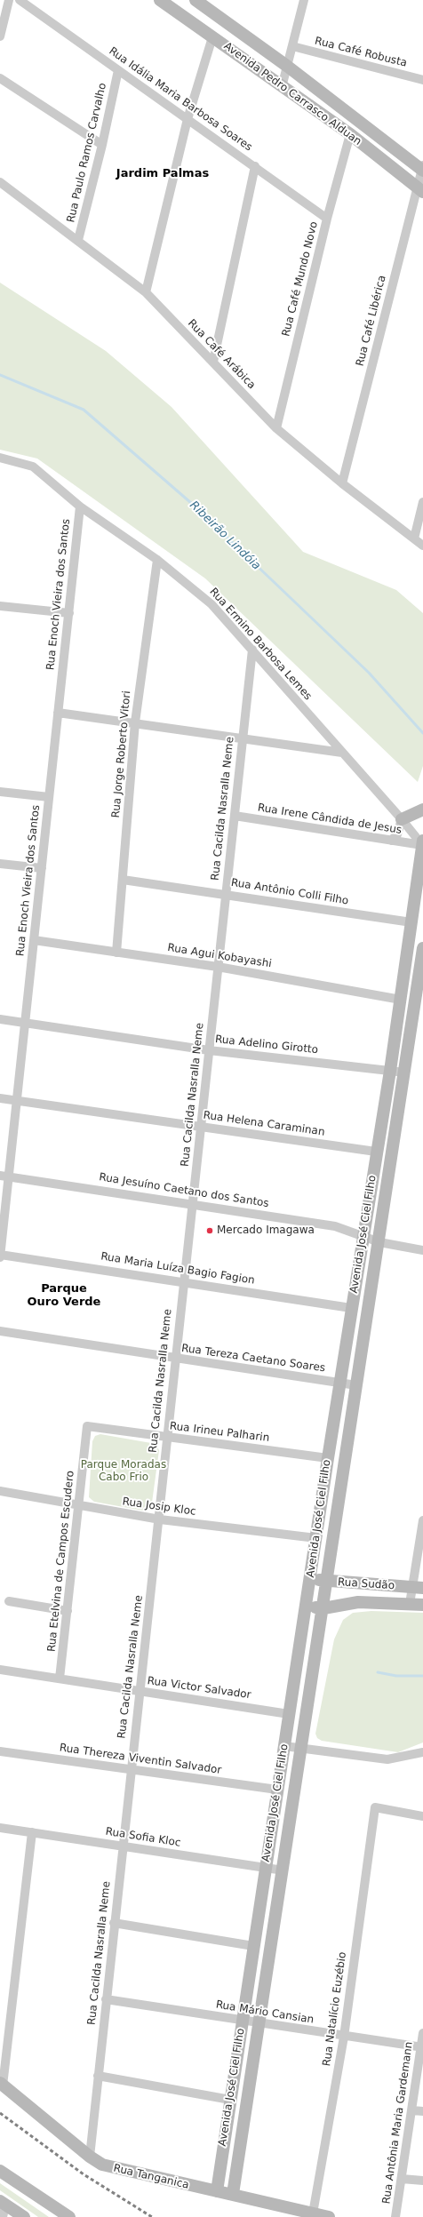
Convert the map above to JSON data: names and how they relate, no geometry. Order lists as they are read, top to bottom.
{
  "streets": {
    "street": [
      "Rua Café Robusta",
      "Avenida Pedro Carrasco Alduan",
      "Rua Idália Maria Barbosa Soares",
      "Rua Paulo Ramos Carvalho",
      "Rua Café Mundo Novo",
      "Rua Café Libérica",
      "Rua Café Arábica",
      "Rua Enoch Vieira dos Santos",
      "Rua Ermino Barbosa Lemes",
      "Rua Jorge Roberto Vitori",
      "Rua Cacilda Nasralla Neme",
      "Rua Irene Cândida de Jesus",
      "Rua Antônio Colli Filho",
      "Rua Agui Kobayashi",
      "Rua Adelino Girotto",
      "Rua Helena Caraminan",
      "Rua Jesuíno Caetano dos Santos",
      "Avenida José Ciel Filho",
      "Rua Maria Luíza Bagio Fagion",
      "Rua Tereza Caetano Soares",
      "Rua Irineu Palharin",
      "Rua Josip Kloc",
      "Rua Etelvina de Campos Escudero",
      "Rua Sudão",
      "Rua Victor Salvador",
      "Rua Thereza Viventin Salvador",
      "Rua Sofia Kloc",
      "Rua Natalício Euzébio",
      "Rua Mário Cansian",
      "Rua Antônia Maria Gardemann",
      "Rua Tanganica"
    ]
  },
  "crossings": [
    ["Avenida Pedro Carrasco Alduan", "Rua Café Mundo Novo"],
    ["Avenida Pedro Carrasco Alduan", "Rua Café Libérica"],
    ["Rua Idália Maria Barbosa Soares", "Rua Paulo Ramos Carvalho"],
    ["Rua Idália Maria Barbosa Soares", "Rua Café Mundo Novo"],
    ["Rua Paulo Ramos Carvalho", "Rua Café Arábica"],
    ["Rua Café Mundo Novo", "Rua Café Arábica"],
    ["Rua Café Libérica", "Rua Café Arábica"],
    ["Rua Enoch Vieira dos Santos", "Rua Ermino Barbosa Lemes"],
    ["Rua Enoch Vieira dos Santos", "Rua Agui Kobayashi"],
    ["Rua Enoch Vieira dos Santos", "Rua Adelino Girotto"],
    ["Rua Enoch Vieira dos Santos", "Rua Helena Caraminan"],
    ["Rua Enoch Vieira dos Santos", "Rua Jesuíno Caetano dos Santos"],
    ["Rua Enoch Vieira dos Santos", "Rua Maria Luíza Bagio Fagion"],
    ["Rua Ermino Barbosa Lemes", "Rua Jorge Roberto Vitori"],
    ["Rua Ermino Barbosa Lemes", "Rua Cacilda Nasralla Neme"],
    ["Rua Ermino Barbosa Lemes", "Rua Irene Cândida de Jesus"],
    ["Rua Ermino Barbosa Lemes", "Avenida José Ciel Filho"],
    ["Rua Jorge Roberto Vitori", "Rua Antônio Colli Filho"],
    ["Rua Jorge Roberto Vitori", "Rua Agui Kobayashi"],
    ["Rua Cacilda Nasralla Neme", "Rua Irene Cândida de Jesus"],
    ["Rua Cacilda Nasralla Neme", "Rua Antônio Colli Filho"],
    ["Rua Cacilda Nasralla Neme", "Rua Agui Kobayashi"],
    ["Rua Cacilda Nasralla Neme", "Rua Adelino Girotto"],
    ["Rua Cacilda Nasralla Neme", "Rua Helena Caraminan"],
    ["Rua Cacilda Nasralla Neme", "Rua Jesuíno Caetano dos Santos"],
    ["Rua Cacilda Nasralla Neme", "Rua Maria Luíza Bagio Fagion"],
    ["Rua Cacilda Nasralla Neme", "Rua Tereza Caetano Soares"],
    ["Rua Cacilda Nasralla Neme", "Rua Irineu Palharin"],
    ["Rua Cacilda Nasralla Neme", "Rua Josip Kloc"],
    ["Rua Cacilda Nasralla Neme", "Rua Victor Salvador"],
    ["Rua Cacilda Nasralla Neme", "Rua Thereza Viventin Salvador"],
    ["Rua Cacilda Nasralla Neme", "Rua Sofia Kloc"],
    ["Rua Cacilda Nasralla Neme", "Rua Mário Cansian"],
    ["Rua Cacilda Nasralla Neme", "Rua Tanganica"],
    ["Rua Irene Cândida de Jesus", "Avenida José Ciel Filho"],
    ["Rua Antônio Colli Filho", "Avenida José Ciel Filho"],
    ["Rua Agui Kobayashi", "Avenida José Ciel Filho"],
    ["Rua Adelino Girotto", "Avenida José Ciel Filho"],
    ["Rua Helena Caraminan", "Avenida José Ciel Filho"],
    ["Rua Jesuíno Caetano dos Santos", "Avenida José Ciel Filho"],
    ["Avenida José Ciel Filho", "Rua Maria Luíza Bagio Fagion"],
    ["Avenida José Ciel Filho", "Rua Tereza Caetano Soares"],
    ["Avenida José Ciel Filho", "Rua Irineu Palharin"],
    ["Avenida José Ciel Filho", "Rua Josip Kloc"],
    ["Avenida José Ciel Filho", "Rua Sudão"],
    ["Avenida José Ciel Filho", "Rua Victor Salvador"],
    ["Avenida José Ciel Filho", "Rua Thereza Viventin Salvador"],
    ["Avenida José Ciel Filho", "Rua Sofia Kloc"],
    ["Avenida José Ciel Filho", "Rua Mário Cansian"],
    ["Avenida José Ciel Filho", "Rua Tanganica"],
    ["Rua Irineu Palharin", "Rua Etelvina de Campos Escudero"],
    ["Rua Josip Kloc", "Rua Etelvina de Campos Escudero"],
    ["Rua Etelvina de Campos Escudero", "Rua Victor Salvador"],
    ["Rua Natalício Euzébio", "Rua Mário Cansian"],
    ["Rua Natalício Euzébio", "Rua Tanganica"],
    ["Rua Mário Cansian", "Rua Antônia Maria Gardemann"]
  ],
  "districts": ["Jardim Palmas", "Parque Ouro Verde"],
  "water": ["Ribeirão Lindóia"],
  "parks": ["Parque Moradas Cabo Frio"],
  "places": ["Mercado Imagawa"]
}
